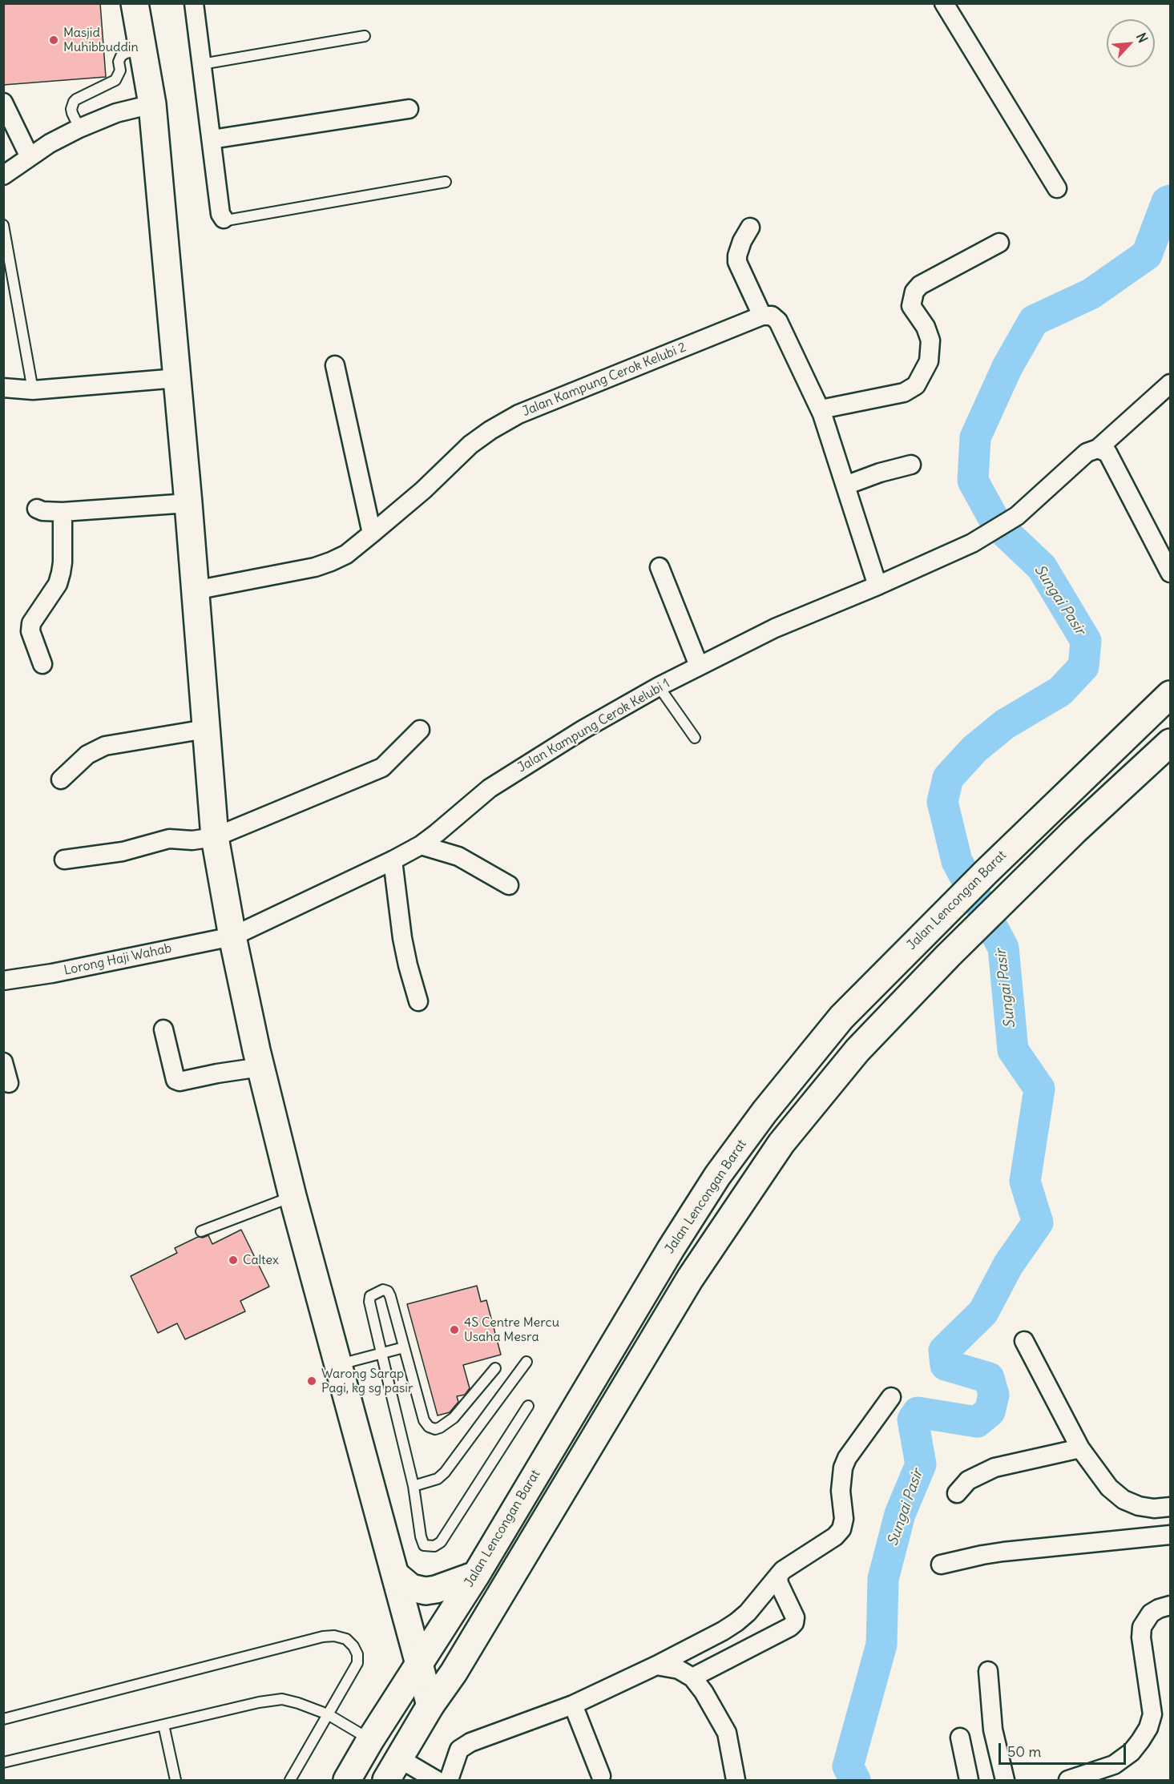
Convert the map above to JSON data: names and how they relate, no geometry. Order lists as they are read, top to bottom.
{
  "streets": {
    "main road": ["Jalan Lencongan Barat"],
    "street": ["Jalan Kampung Cerok Kelubi 2", "Jalan Kampung Cerok Kelubi 1", "Lorong Haji Wahab"]
  },
  "crossings": [
    ["Jalan Kampung Cerok Kelubi 1", "Lorong Haji Wahab"]
  ],
  "water": ["Sungai Pasir"],
  "places": [
    "Masjid Muhibbuddin",
    "Caltex",
    "4S Centre Mercu Usaha Mesra",
    "Warong Sarap Pagi, kg sg pasir"
  ],
  "scale_bar": "50 m",
  "north": "top right"
}
